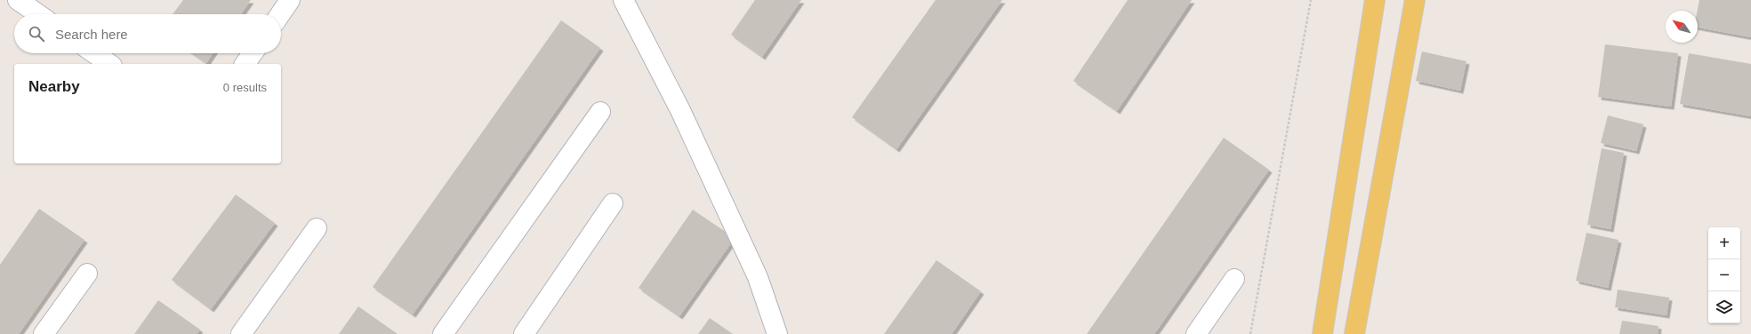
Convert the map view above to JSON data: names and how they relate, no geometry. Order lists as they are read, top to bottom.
{
  "north": "top left",
  "page": {
    "search": "Search here",
    "heading": ["Nearby", "0 results"],
    "map_buttons": ["+", "−"]
  }
}
